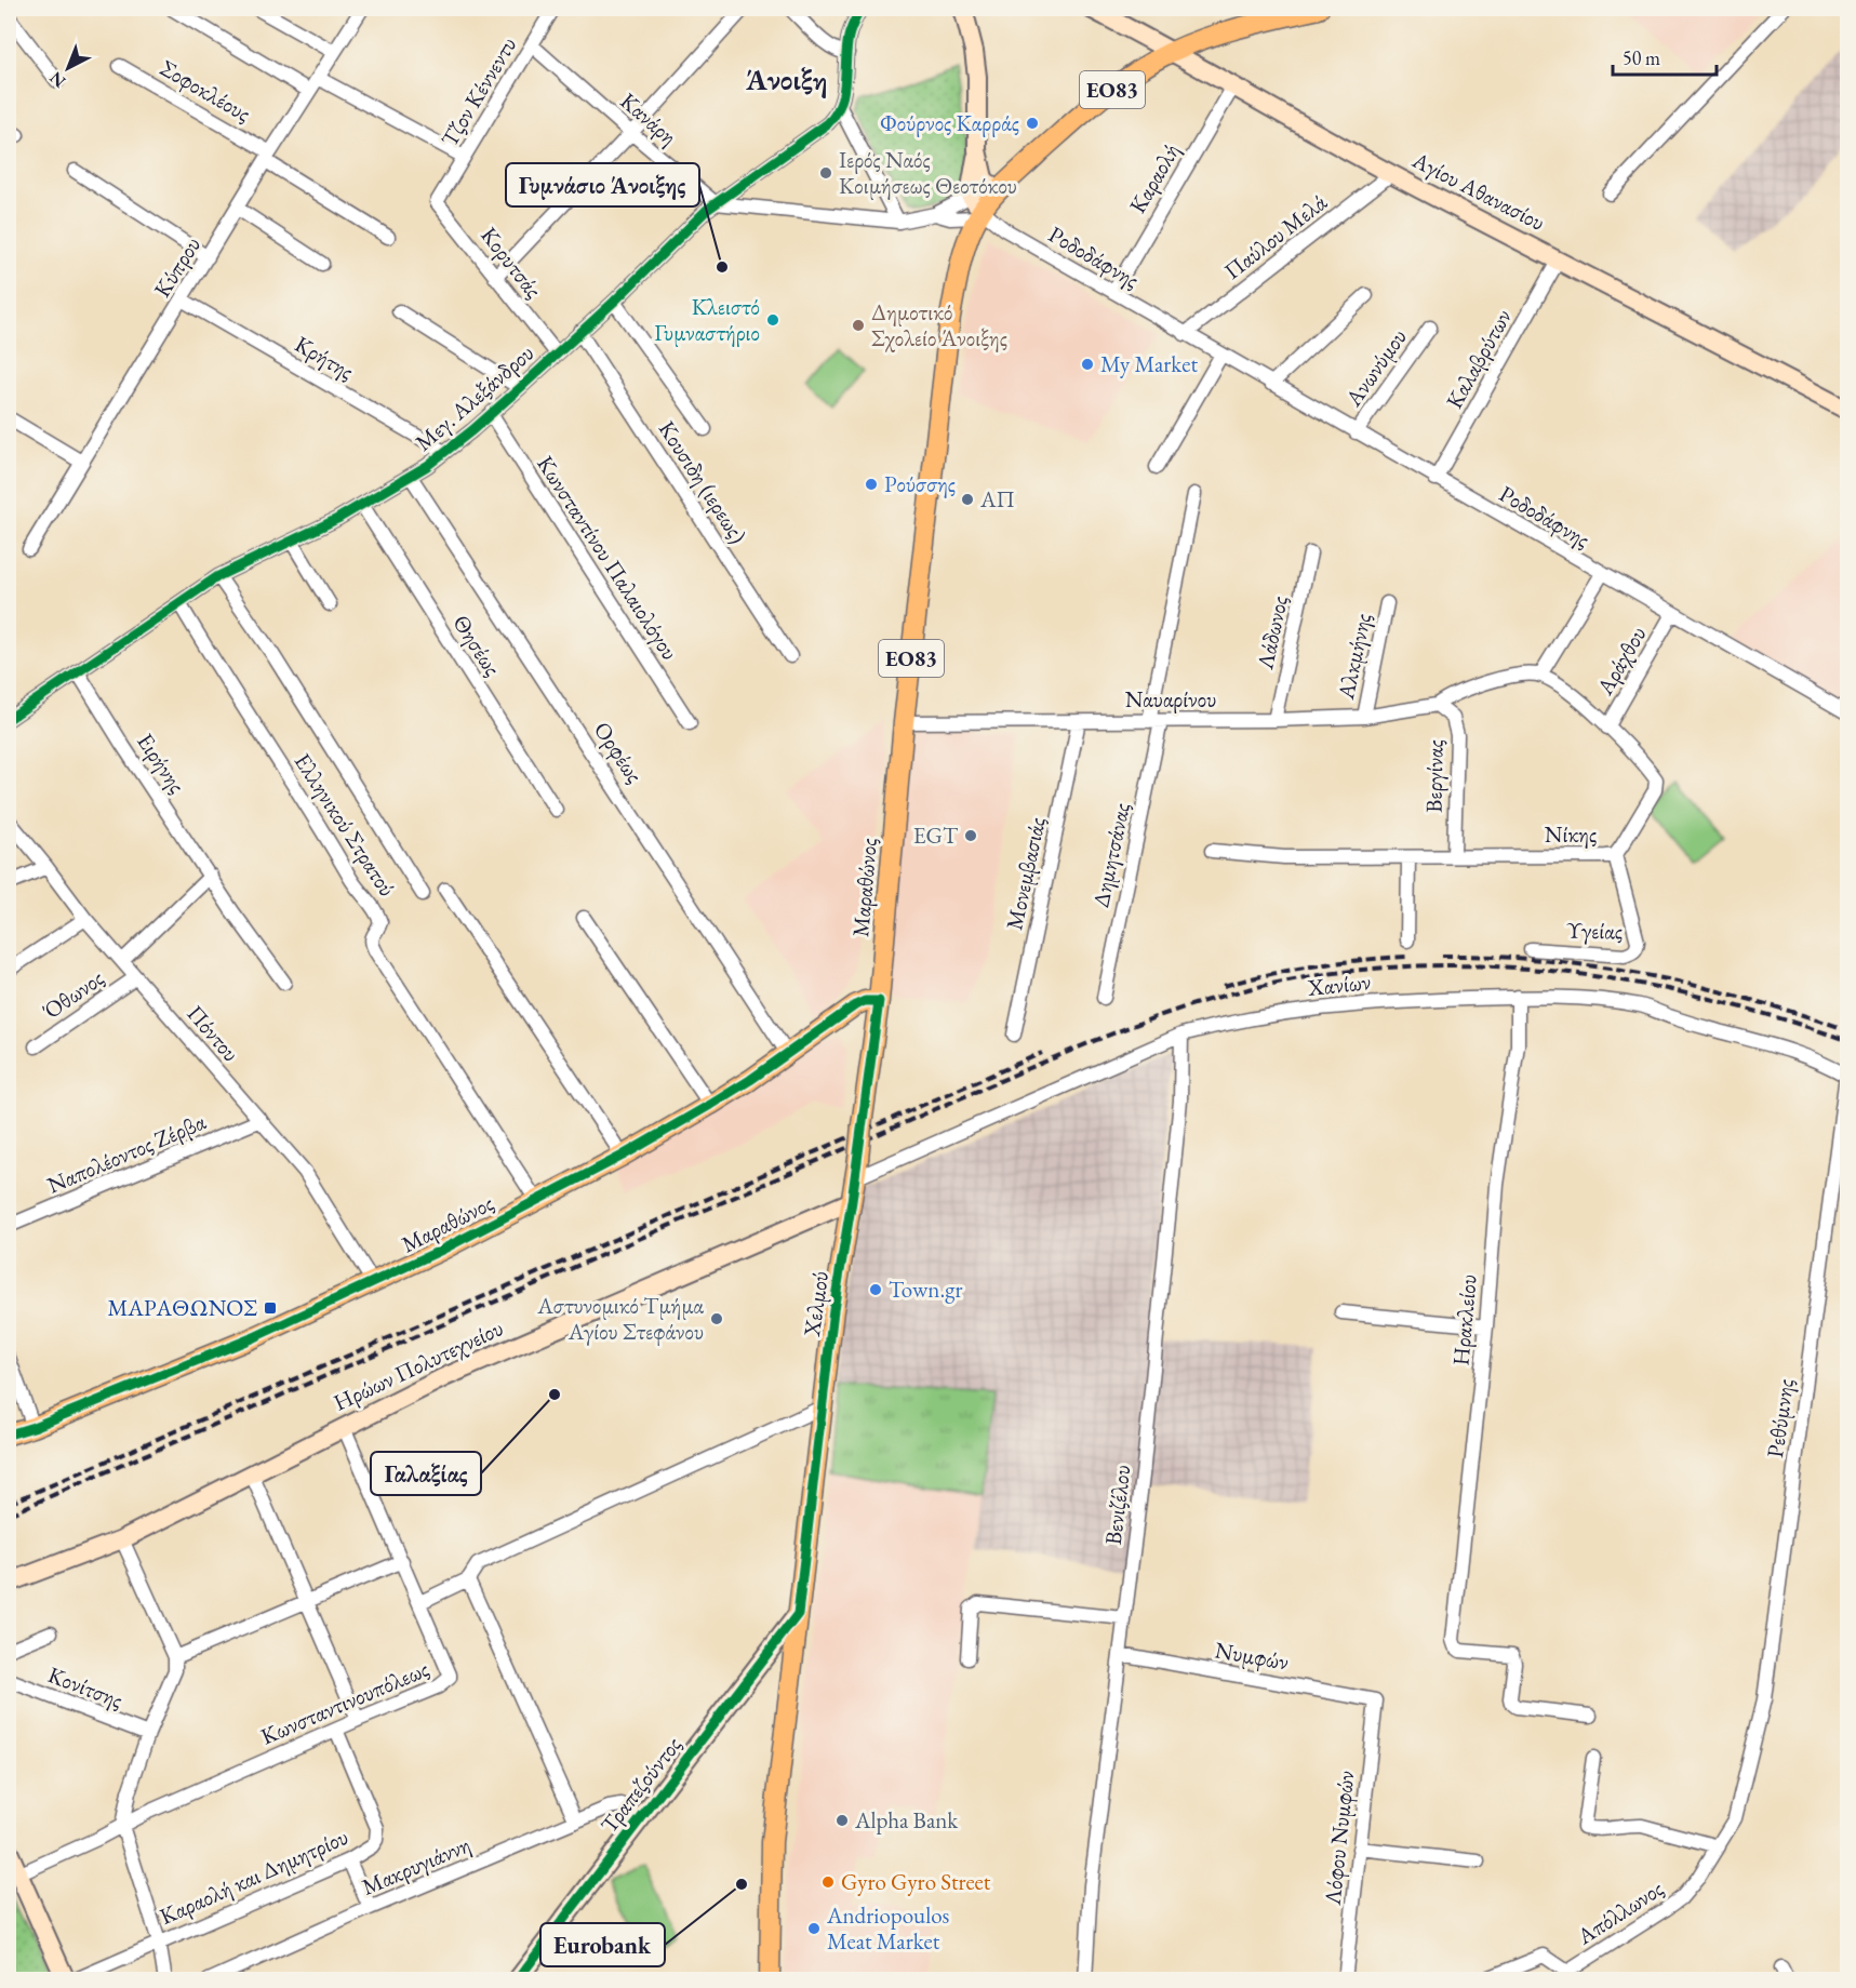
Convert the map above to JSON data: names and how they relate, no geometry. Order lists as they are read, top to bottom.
{
  "streets": {
    "main road": ["ΕΟ83", "Μαραθώνος", "Χελμού"],
    "street": [
      "Σοφοκλέους",
      "Τζον Κέννεντυ",
      "Κανάρη",
      "Καραολή",
      "Αγίου Αθανασίου",
      "Παύλου Μελά",
      "Ροδοδάφνης",
      "Κορυτσάς",
      "Κύπρου",
      "Κρήτης",
      "Καλαβρύτων",
      "Ανωνύμου",
      "Μεγ. Αλεξάνδρου",
      "Κουσιδη (ιερεως)",
      "Κωνσταντίνου Παλαιολόγου",
      "Λάδωνος",
      "Θησέως",
      "Αλκμήνης",
      "Αράχθου",
      "Ναυαρίνου",
      "Ορφέως",
      "Ειρήνης",
      "Βεργίνας",
      "Ελληνικού Στρατού",
      "Νίκης",
      "Δημητσάνας",
      "Μονεμβασιάς",
      "Υγείας",
      "Χανίων",
      "Όθωνος",
      "Πόντου",
      "Ναπολέοντος Ζέρβα",
      "Ηρακλείου",
      "Ηρώων Πολυτεχνείου",
      "Ρεθύμνης",
      "Βενιζέλου",
      "Νυμφών",
      "Κονίτσης",
      "Κωνσταντινουπόλεως",
      "Τραπεζούντος",
      "Λόφου Νυμφών",
      "Μακρυγιάννη",
      "Καραολή και Δημητρίου",
      "Απόλλωνος"
    ]
  },
  "crossings": [
    ["Σοφοκλέους", "Κύπρου"],
    ["Τζον Κέννεντυ", "Κανάρη"],
    ["Τζον Κέννεντυ", "Κορυτσάς"],
    ["Κανάρη", "Μεγ. Αλεξάνδρου"],
    ["Καραολή", "Αγίου Αθανασίου"],
    ["Καραολή", "Ροδοδάφνης"],
    ["Αγίου Αθανασίου", "Παύλου Μελά"],
    ["Αγίου Αθανασίου", "Καλαβρύτων"],
    ["Αγίου Αθανασίου", "Μαραθώνος"],
    ["Παύλου Μελά", "Ροδοδάφνης"],
    ["Ροδοδάφνης", "Καλαβρύτων"],
    ["Ροδοδάφνης", "Ανωνύμου"],
    ["Ροδοδάφνης", "Αράχθου"],
    ["Ροδοδάφνης", "Μαραθώνος"],
    ["Κορυτσάς", "Μεγ. Αλεξάνδρου"],
    ["Κύπρου", "Κρήτης"],
    ["Κρήτης", "Μεγ. Αλεξάνδρου"],
    ["Μεγ. Αλεξάνδρου", "Κουσιδη (ιερεως)"],
    ["Μεγ. Αλεξάνδρου", "Κωνσταντίνου Παλαιολόγου"],
    ["Μεγ. Αλεξάνδρου", "Θησέως"],
    ["Μεγ. Αλεξάνδρου", "Ορφέως"],
    ["Μεγ. Αλεξάνδρου", "Ειρήνης"],
    ["Μεγ. Αλεξάνδρου", "Ελληνικού Στρατού"],
    ["Λάδωνος", "Ναυαρίνου"],
    ["Αλκμήνης", "Ναυαρίνου"],
    ["Αράχθου", "Νίκης"],
    ["Ναυαρίνου", "Βεργίνας"],
    ["Ναυαρίνου", "Δημητσάνας"],
    ["Ναυαρίνου", "Μονεμβασιάς"],
    ["Ναυαρίνου", "Μαραθώνος"],
    ["Ορφέως", "Μαραθώνος"],
    ["Βεργίνας", "Νίκης"],
    ["Ελληνικού Στρατού", "Μαραθώνος"],
    ["Νίκης", "Υγείας"],
    ["Μαραθώνος", "Πόντου"],
    ["Μαραθώνος", "Χελμού"],
    ["Χανίων", "Χελμού"],
    ["Χανίων", "Ηρακλείου"],
    ["Χανίων", "Ρεθύμνης"],
    ["Χανίων", "Βενιζέλου"],
    ["Όθωνος", "Πόντου"],
    ["Πόντου", "Ναπολέοντος Ζέρβα"],
    ["Χελμού", "Ηρώων Πολυτεχνείου"],
    ["Χελμού", "Τραπεζούντος"],
    ["Ηρώων Πολυτεχνείου", "Κωνσταντινουπόλεως"],
    ["Ρεθύμνης", "Απόλλωνος"],
    ["Βενιζέλου", "Νυμφών"],
    ["Νυμφών", "Λόφου Νυμφών"],
    ["Κωνσταντινουπόλεως", "Καραολή και Δημητρίου"],
    ["Τραπεζούντος", "Μακρυγιάννη"]
  ],
  "districts": ["Άνοιξη"],
  "places": {
    "other": [
      "Φούρνος Καρράς",
      "Ιερός Ναός Κοιμήσεως Θεοτόκου",
      "Γυμνάσιο Άνοιξης",
      "Κλειστό Γυμναστήριο",
      "Δημοτικό Σχολείο Άνοιξης",
      "My Market",
      "Ρούσσης",
      "ΑΠ",
      "EGT",
      "Town.gr",
      "Αστυνομικό Τμήμα Αγίου Στεφάνου",
      "Γαλαξίας",
      "Alpha Bank",
      "Gyro Gyro Street",
      "Eurobank",
      "Andriopoulos Meat Market"
    ],
    "transit": ["ΜΑΡΑΘΩΝΟΣ"]
  },
  "scale_bar": "50 m",
  "north": "bottom left"
}
